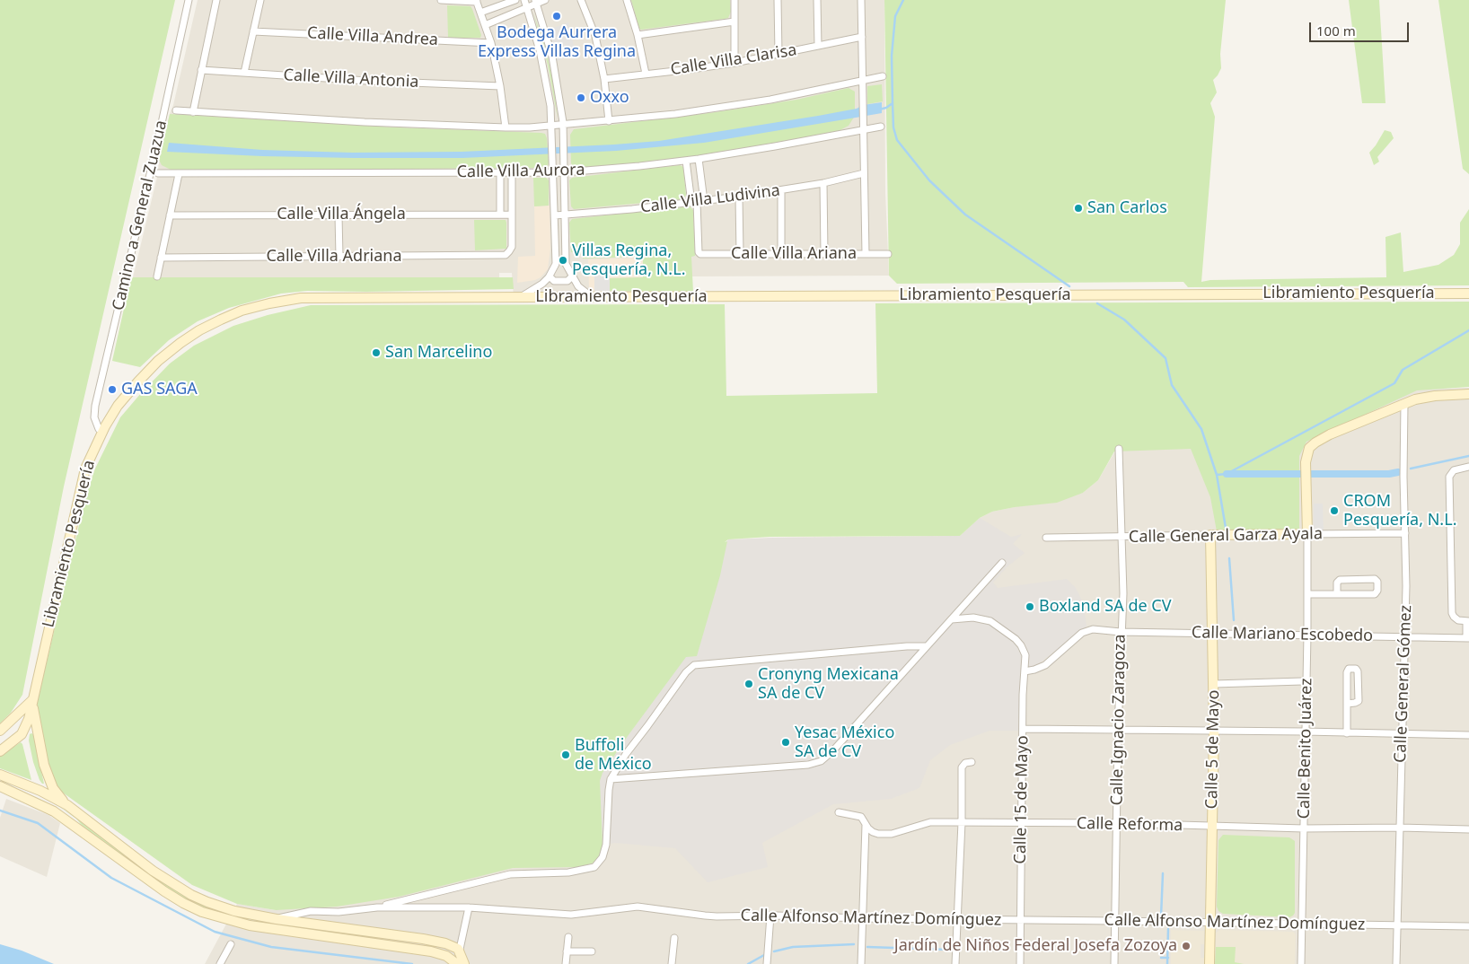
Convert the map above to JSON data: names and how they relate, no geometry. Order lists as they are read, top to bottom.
{
  "streets": {
    "main road": ["Libramiento Pesquería", "Calle General Garza Ayala", "Calle 5 de Mayo"],
    "street": [
      "Calle Villa Andrea",
      "Calle Villa Clarisa",
      "Calle Villa Antonia",
      "Calle Villa Aurora",
      "Calle Villa Ludivina",
      "Calle Villa Ángela",
      "Camino a General Zuazua",
      "Calle Villa Ariana",
      "Calle Villa Adriana",
      "Calle Mariano Escobedo",
      "Calle General Gómez",
      "Calle Ignacio Zaragoza",
      "Calle Benito Juárez",
      "Calle 15 de Mayo",
      "Calle Reforma",
      "Calle Alfonso Martínez Domínguez"
    ]
  },
  "crossings": [
    ["Calle Villa Ludivina", "Calle Villa Ariana"],
    ["Calle Villa Ángela", "Calle Villa Adriana"],
    ["Calle General Garza Ayala", "Calle General Gómez"],
    ["Calle General Garza Ayala", "Calle Ignacio Zaragoza"],
    ["Calle General Garza Ayala", "Calle Benito Juárez"],
    ["Calle General Garza Ayala", "Calle 5 de Mayo"],
    ["Calle Mariano Escobedo", "Calle General Gómez"],
    ["Calle Mariano Escobedo", "Calle Ignacio Zaragoza"],
    ["Calle Mariano Escobedo", "Calle Benito Juárez"],
    ["Calle Mariano Escobedo", "Calle 5 de Mayo"],
    ["Calle Mariano Escobedo", "Calle 15 de Mayo"],
    ["Calle General Gómez", "Calle Reforma"],
    ["Calle General Gómez", "Calle Alfonso Martínez Domínguez"],
    ["Calle Ignacio Zaragoza", "Calle Reforma"],
    ["Calle Ignacio Zaragoza", "Calle Alfonso Martínez Domínguez"],
    ["Calle Benito Juárez", "Calle Reforma"],
    ["Calle Benito Juárez", "Calle Alfonso Martínez Domínguez"],
    ["Calle 5 de Mayo", "Calle Reforma"],
    ["Calle 5 de Mayo", "Calle Alfonso Martínez Domínguez"],
    ["Calle 15 de Mayo", "Calle Reforma"],
    ["Calle 15 de Mayo", "Calle Alfonso Martínez Domínguez"]
  ],
  "places": [
    "Bodega Aurrera Express Villas Regina",
    "Oxxo",
    "San Carlos",
    "Villas Regina, Pesquería, N.L.",
    "San Marcelino",
    "GAS SAGA",
    "CROM Pesquería, N.L.",
    "Boxland SA de CV",
    "Cronyng Mexicana SA de CV",
    "Yesac México SA de CV",
    "Buffoli de México",
    "Jardín de Niños Federal Josefa Zozoya"
  ],
  "scale_bar": "100 m"
}
